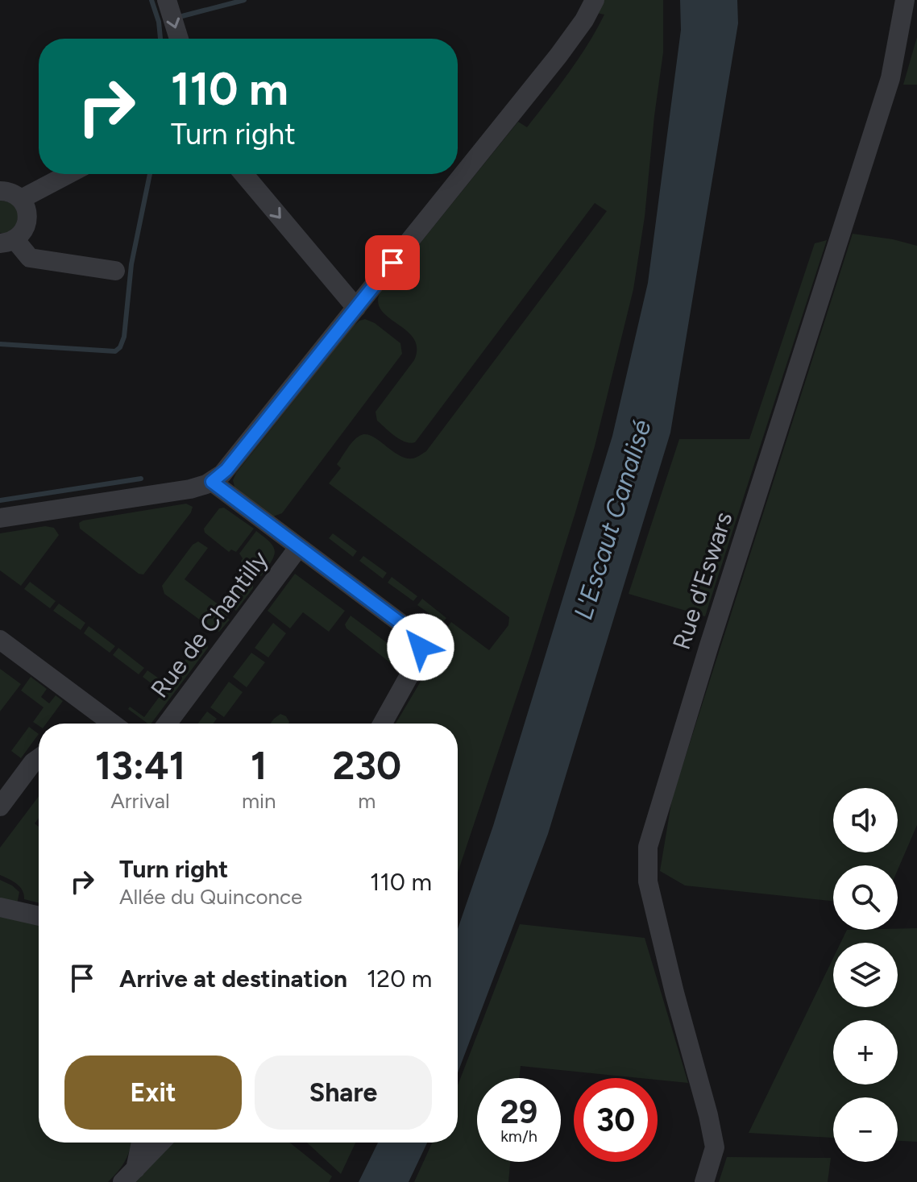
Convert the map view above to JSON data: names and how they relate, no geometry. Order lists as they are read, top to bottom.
{
  "streets": {
    "street": ["Rue d'Eswars", "Rue de Chantilly"]
  },
  "water": ["L'Escaut Canalisé"],
  "page": {
    "turn": ["110 m", "Turn right"],
    "eta": [
      "13:41",
      "Arrival",
      "1",
      "min",
      "230",
      "m"
    ],
    "map_buttons": ["+", "−"],
    "list": [
      {
        "name": "Turn right",
        "note": "Allée du Quinconce",
        "value": "110 m"
      },
      {
        "name": "Arrive at destination",
        "value": "120 m"
      }
    ],
    "buttons": ["Exit", "Share"],
    "speed": "29 km/h",
    "limit": "30"
  }
}
